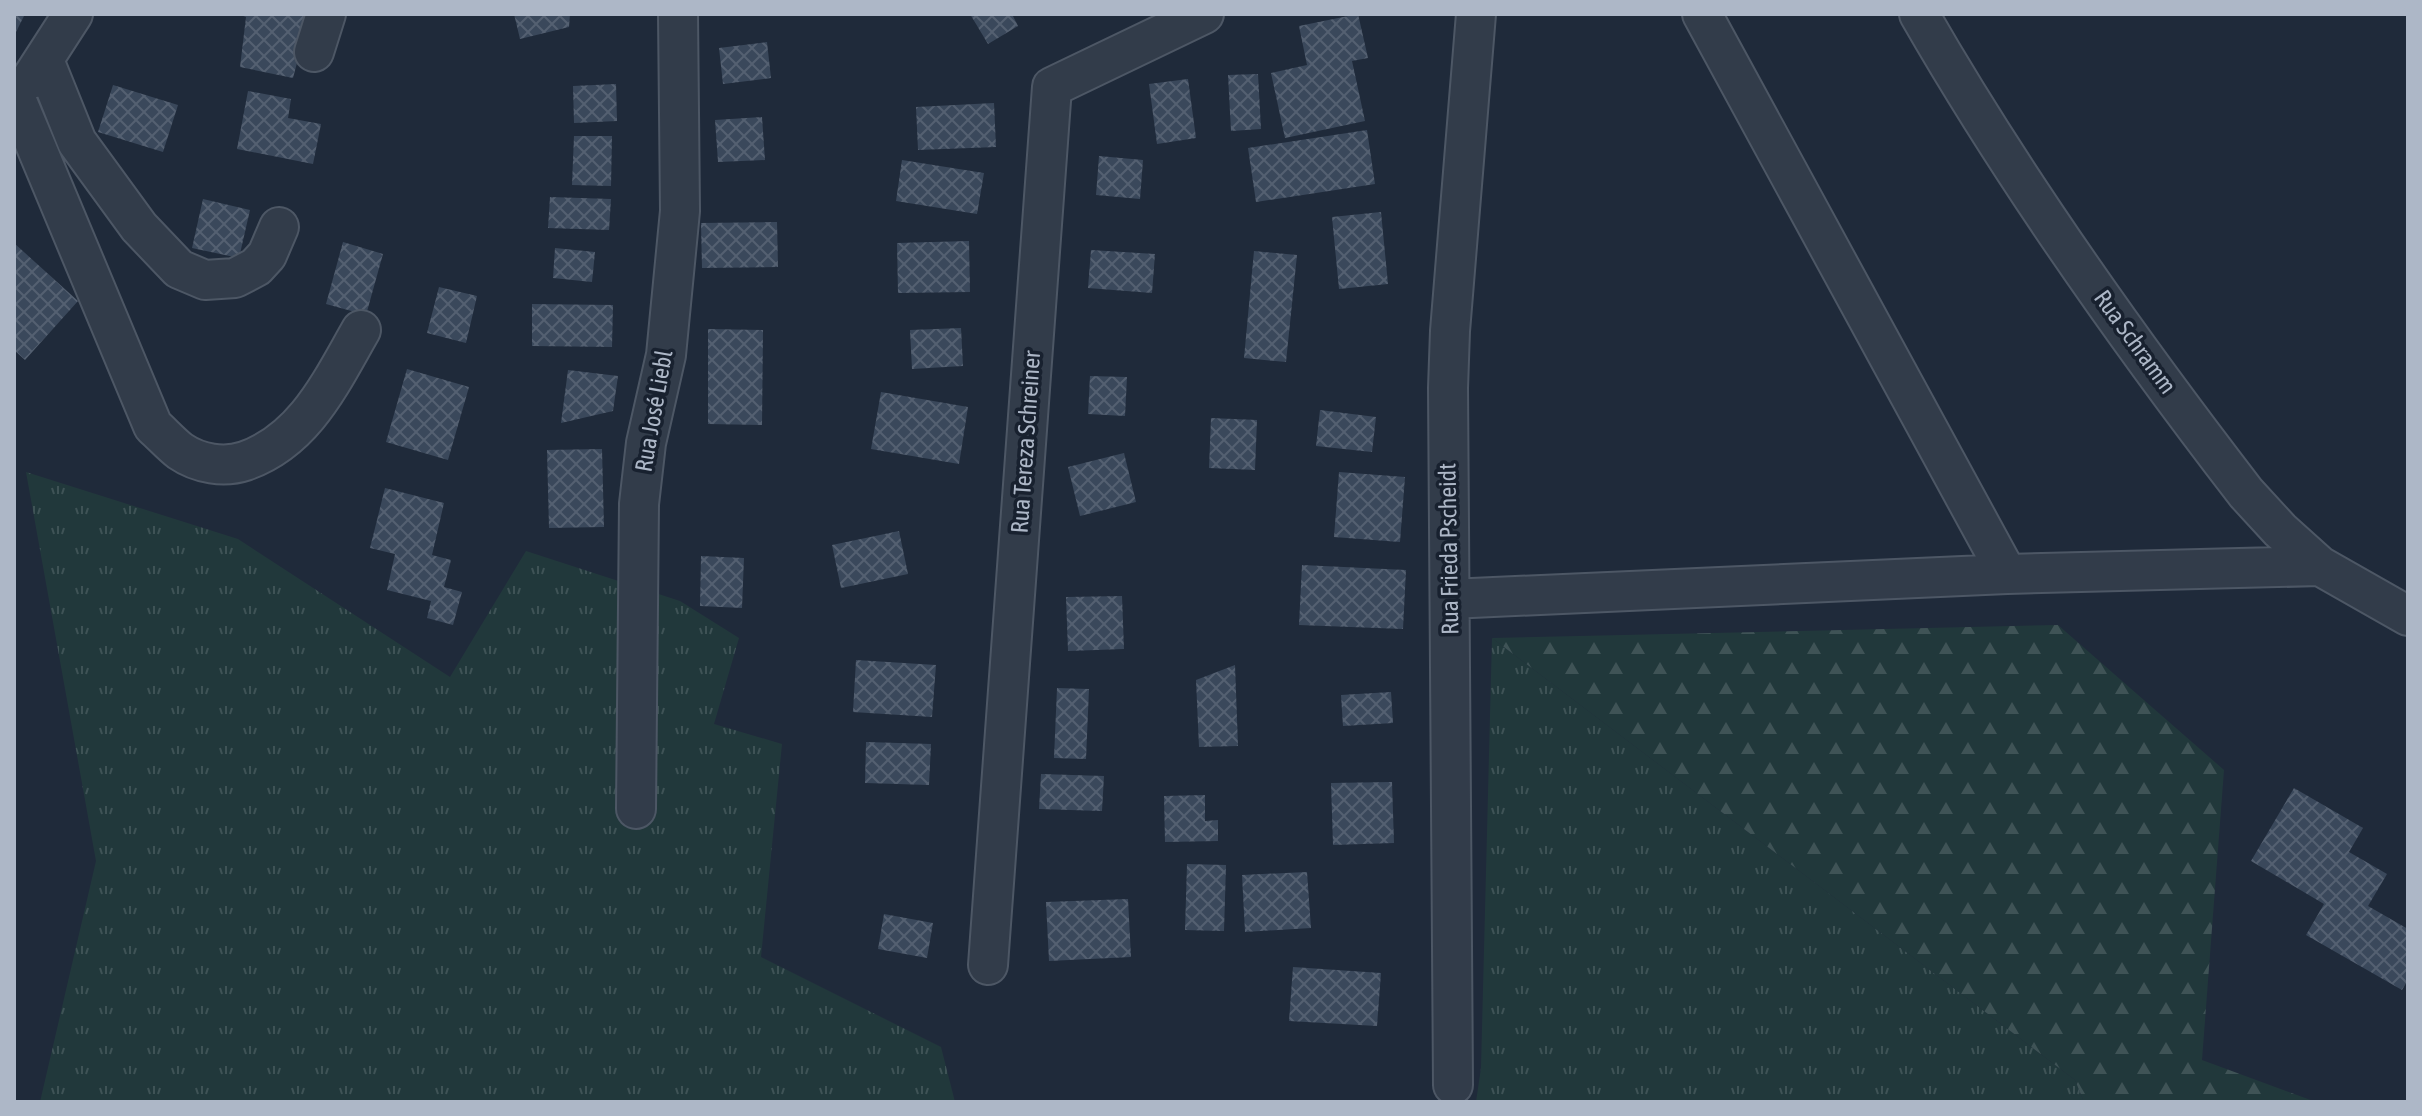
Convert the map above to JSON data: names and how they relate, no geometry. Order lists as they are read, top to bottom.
{
  "streets": {
    "street": [
      "Rua Schramm",
      "Rua José Liebl",
      "Rua Tereza Schreiner",
      "Rua Frieda Pscheidt"
    ]
  }
}
